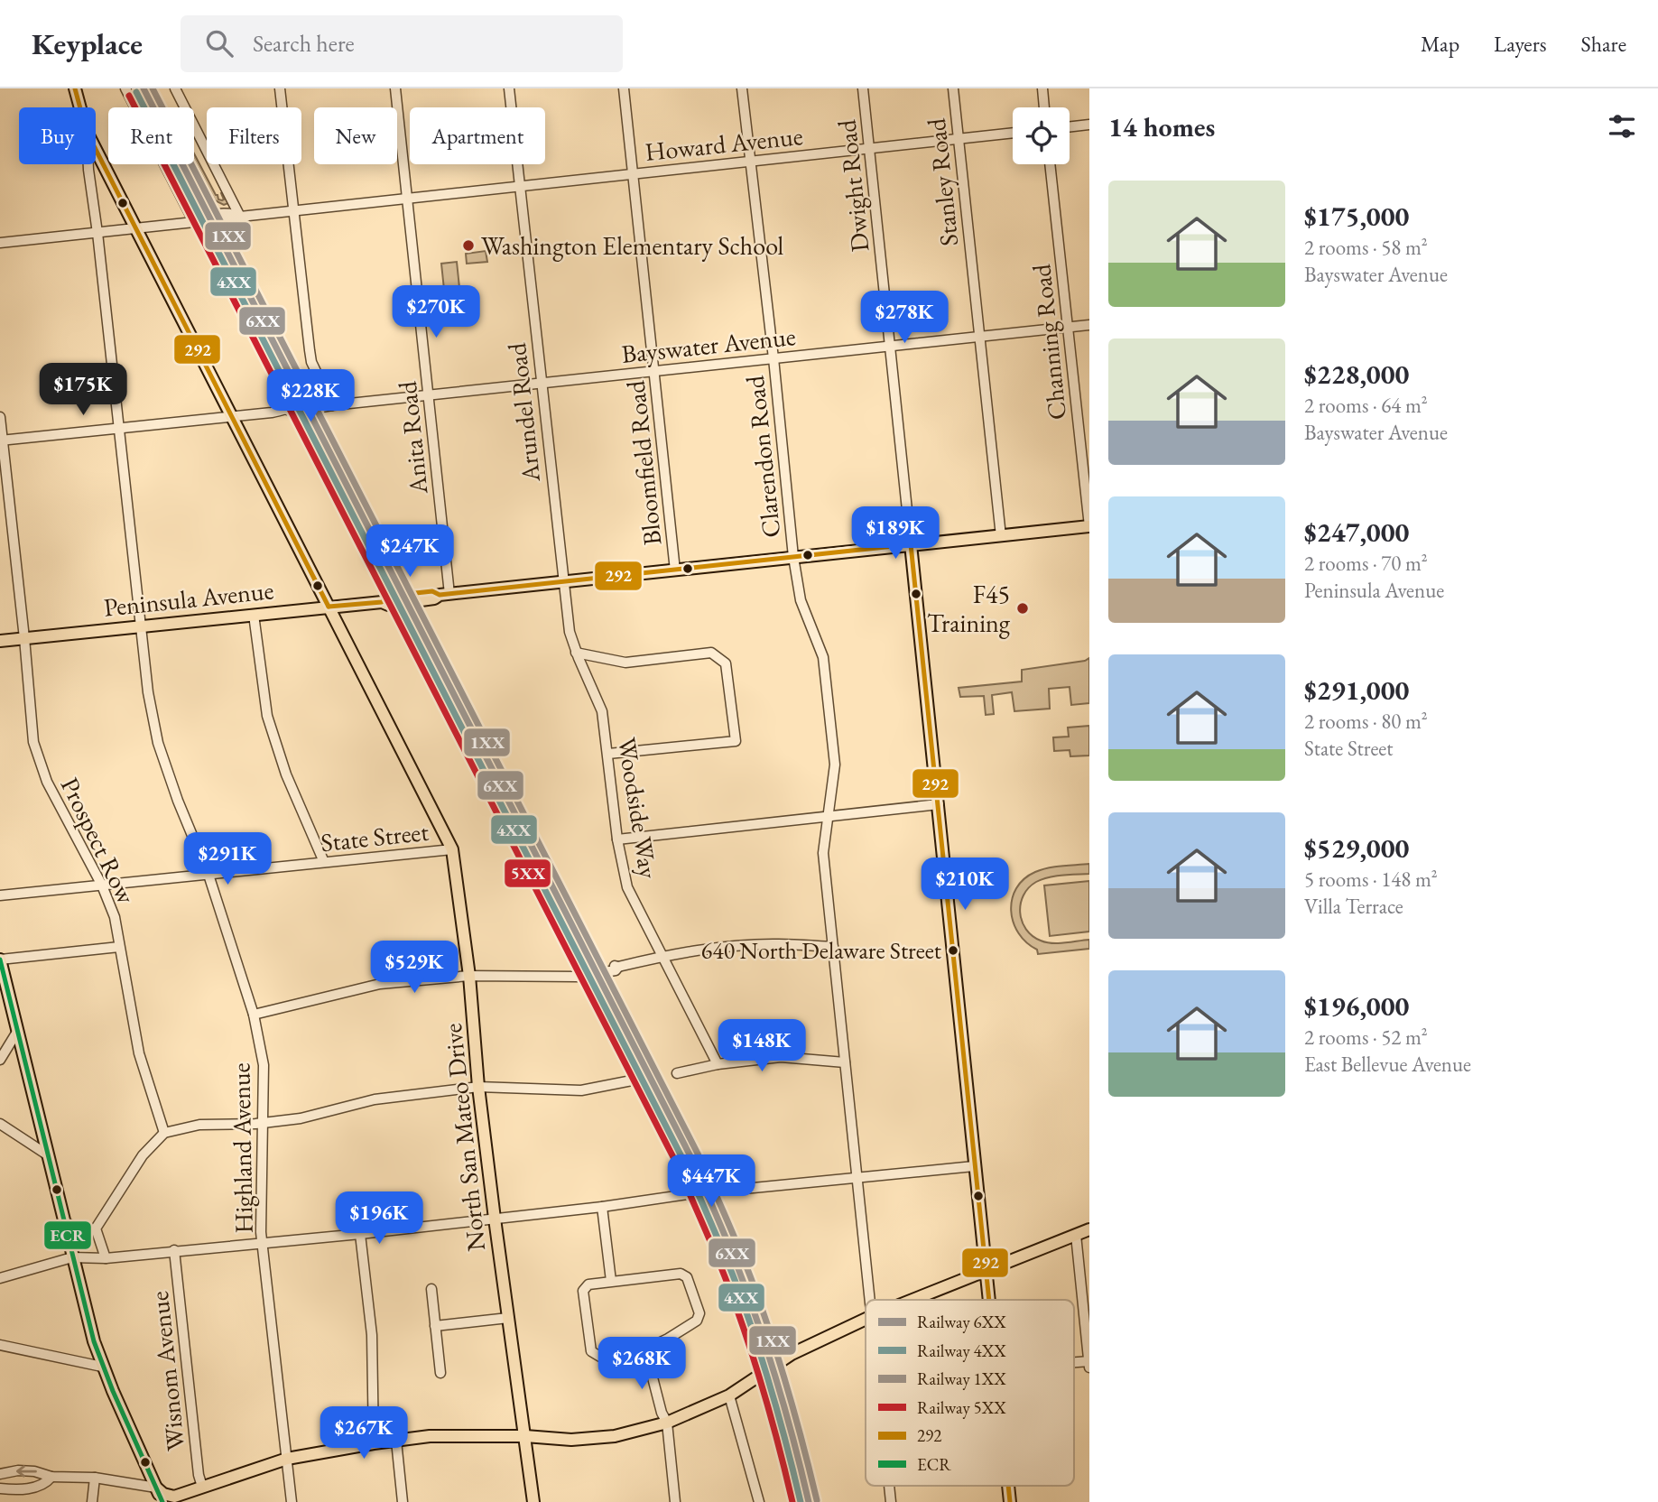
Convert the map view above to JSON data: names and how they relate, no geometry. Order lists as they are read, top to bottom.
{
  "streets": {
    "main road": ["Peninsula Avenue", "North San Mateo Drive"],
    "street": [
      "Howard Avenue",
      "Stanley Road",
      "Dwight Road",
      "Channing Road",
      "Bayswater Avenue",
      "Arundel Road",
      "Anita Road",
      "Clarendon Road",
      "Bloomfield Road",
      "Woodside Way",
      "State Street",
      "Prospect Row",
      "Highland Avenue",
      "Wisnom Avenue"
    ]
  },
  "crossings": [
    ["Howard Avenue", "Stanley Road"],
    ["Howard Avenue", "Dwight Road"],
    ["Howard Avenue", "Arundel Road"],
    ["Howard Avenue", "Anita Road"],
    ["Howard Avenue", "Clarendon Road"],
    ["Howard Avenue", "Bloomfield Road"],
    ["Howard Avenue", "North San Mateo Drive"],
    ["Howard Avenue", "Highland Avenue"],
    ["Stanley Road", "Bayswater Avenue"],
    ["Stanley Road", "Peninsula Avenue"],
    ["Dwight Road", "Bayswater Avenue"],
    ["Dwight Road", "Peninsula Avenue"],
    ["Channing Road", "Bayswater Avenue"],
    ["Channing Road", "Peninsula Avenue"],
    ["Bayswater Avenue", "Arundel Road"],
    ["Bayswater Avenue", "Anita Road"],
    ["Bayswater Avenue", "Clarendon Road"],
    ["Bayswater Avenue", "Bloomfield Road"],
    ["Bayswater Avenue", "Prospect Row"],
    ["Bayswater Avenue", "North San Mateo Drive"],
    ["Bayswater Avenue", "Highland Avenue"],
    ["Arundel Road", "Peninsula Avenue"],
    ["Arundel Road", "Woodside Way"],
    ["Anita Road", "Peninsula Avenue"],
    ["Clarendon Road", "Peninsula Avenue"],
    ["Bloomfield Road", "Peninsula Avenue"],
    ["Peninsula Avenue", "Woodside Way"],
    ["Peninsula Avenue", "Prospect Row"],
    ["Peninsula Avenue", "North San Mateo Drive"],
    ["Peninsula Avenue", "Highland Avenue"],
    ["State Street", "Prospect Row"],
    ["State Street", "North San Mateo Drive"],
    ["State Street", "Highland Avenue"]
  ],
  "places": ["Washington Elementary School", "F45 Training", "640 North Delaware Street"],
  "lines": [
    "rail line 6XX",
    "rail line 1XX",
    "transit line 292",
    "rail line 4XX",
    "rail line 5XX",
    "transit line ECR"
  ],
  "legend": [
    "Railway 6XX",
    "Railway 4XX",
    "Railway 1XX",
    "Railway 5XX",
    "292",
    "ECR"
  ],
  "page": {
    "header": "Keyplace",
    "search": "Search here",
    "nav": ["Map", "Layers", "Share"],
    "heading": "14 homes",
    "chip": [
      "Buy",
      "Rent",
      "Filters",
      "New",
      "Apartment"
    ],
    "list": [
      {
        "name": "$175,000",
        "note": "2 rooms · 58 m² · Bayswater Avenue"
      },
      {
        "name": "$228,000",
        "note": "2 rooms · 64 m² · Bayswater Avenue"
      },
      {
        "name": "$247,000",
        "note": "2 rooms · 70 m² · Peninsula Avenue"
      },
      {
        "name": "$291,000",
        "note": "2 rooms · 80 m² · State Street"
      },
      {
        "name": "$529,000",
        "note": "5 rooms · 148 m² · Villa Terrace"
      },
      {
        "name": "$196,000",
        "note": "2 rooms · 52 m² · East Bellevue Avenue"
      }
    ],
    "price": [
      "$270K",
      "$278K",
      "$175K",
      "$228K",
      "$189K",
      "$247K",
      "$291K",
      "$210K",
      "$529K",
      "$148K",
      "$447K",
      "$196K",
      "$268K",
      "$267K"
    ]
  }
}
